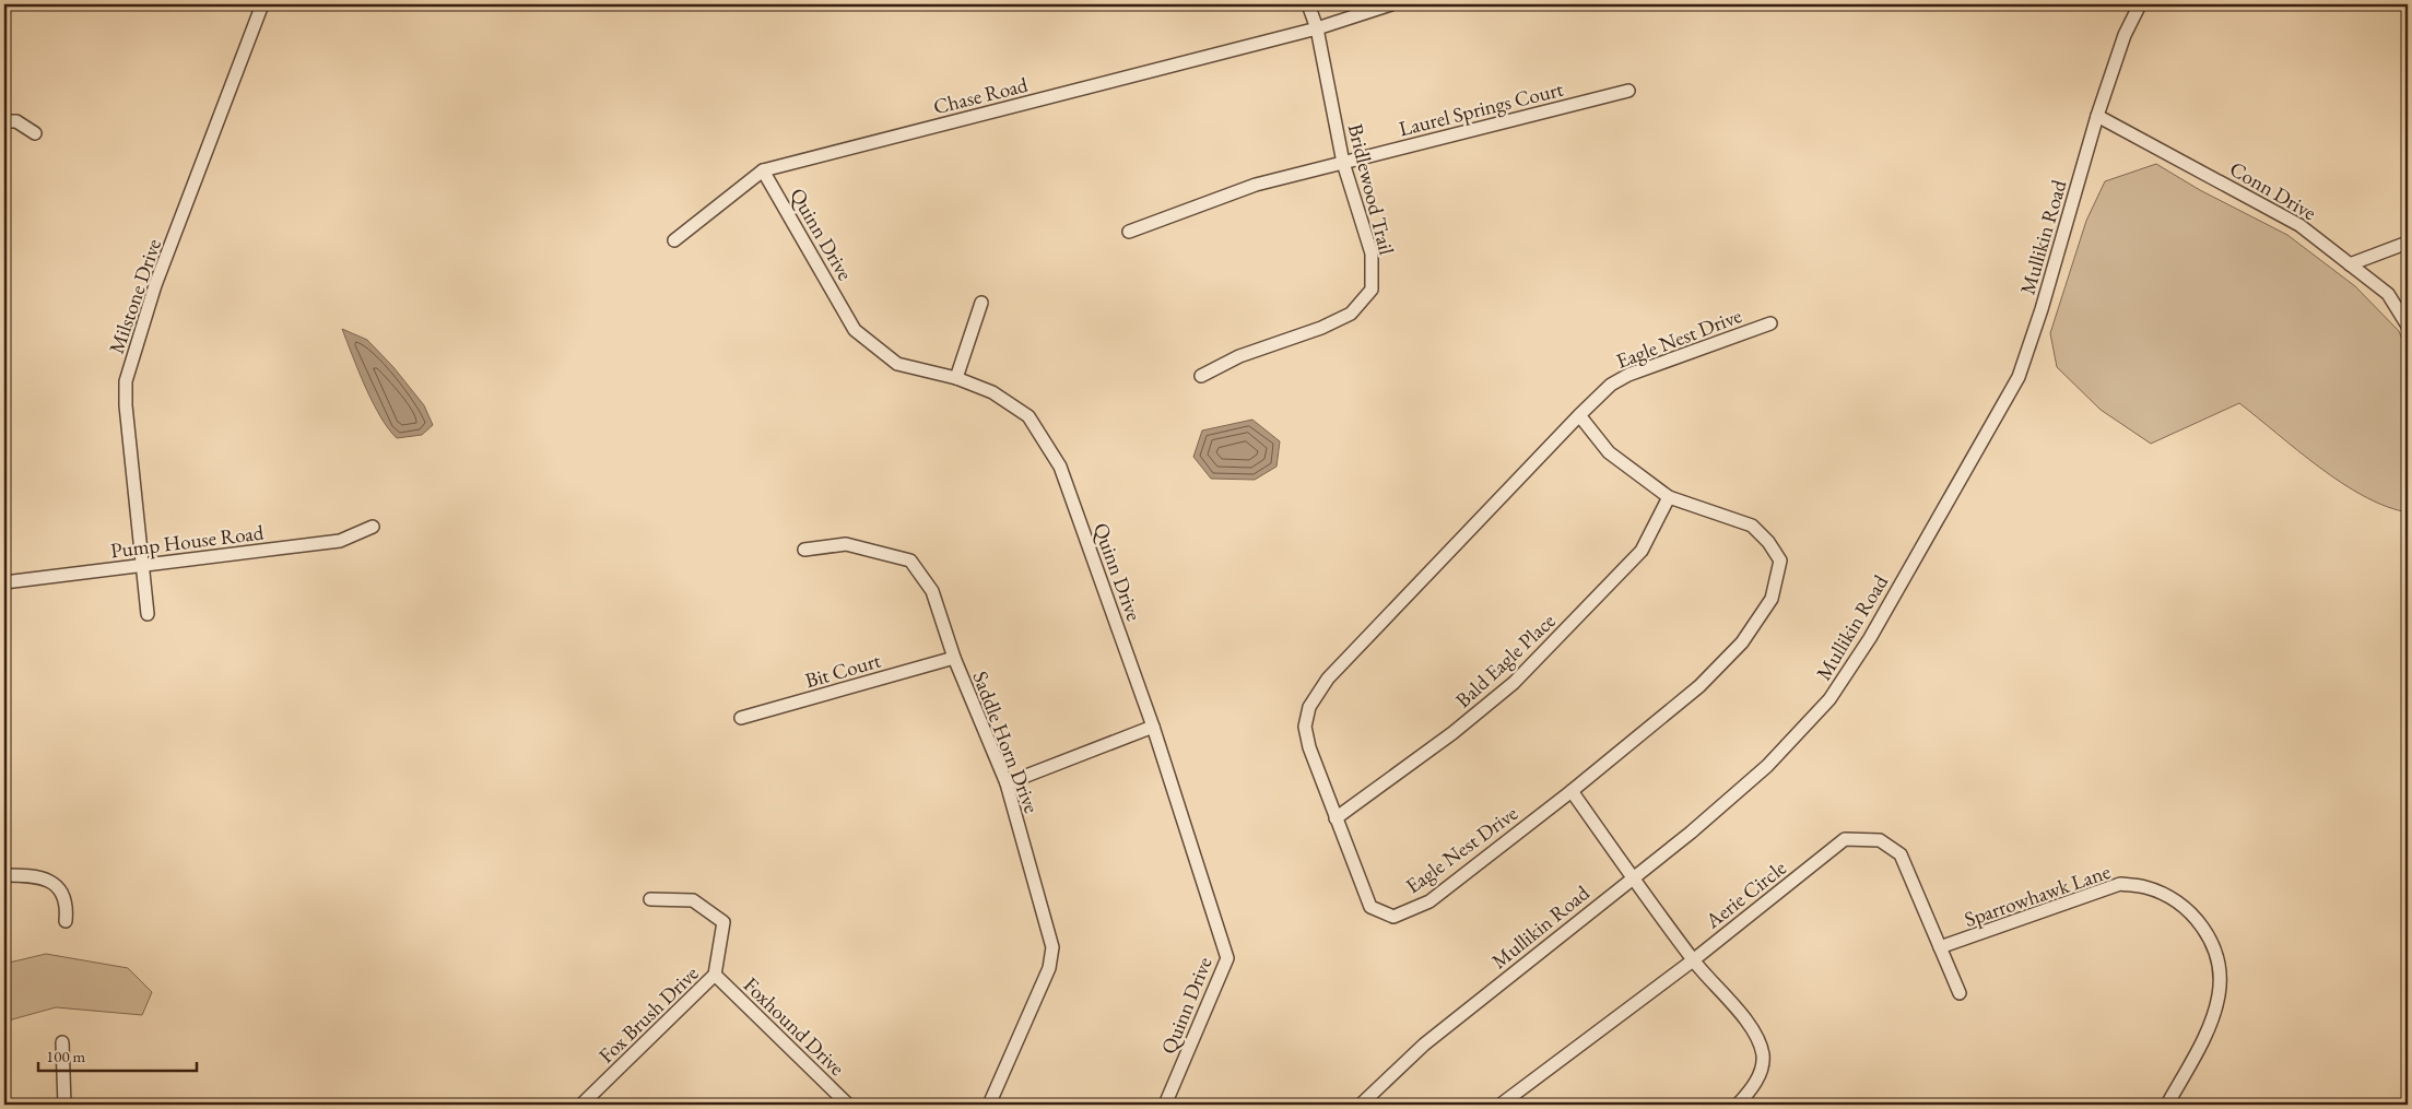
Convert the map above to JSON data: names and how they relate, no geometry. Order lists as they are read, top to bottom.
{
  "streets": {
    "street": [
      "Chase Road",
      "Laurel Springs Court",
      "Bridlewood Trail",
      "Conn Drive",
      "Quinn Drive",
      "Mullikin Road",
      "Milstone Drive",
      "Eagle Nest Drive",
      "Pump House Road",
      "Bald Eagle Place",
      "Bit Court",
      "Saddle Horn Drive",
      "Aerie Circle",
      "Sparrowhawk Lane",
      "Fox Brush Drive",
      "Foxhound Drive"
    ]
  },
  "crossings": [
    ["Chase Road", "Bridlewood Trail"],
    ["Chase Road", "Quinn Drive"],
    ["Laurel Springs Court", "Bridlewood Trail"],
    ["Conn Drive", "Mullikin Road"],
    ["Milstone Drive", "Pump House Road"],
    ["Eagle Nest Drive", "Bald Eagle Place"],
    ["Bit Court", "Saddle Horn Drive"],
    ["Aerie Circle", "Sparrowhawk Lane"],
    ["Fox Brush Drive", "Foxhound Drive"]
  ],
  "scale_bar": "100 m"
}
